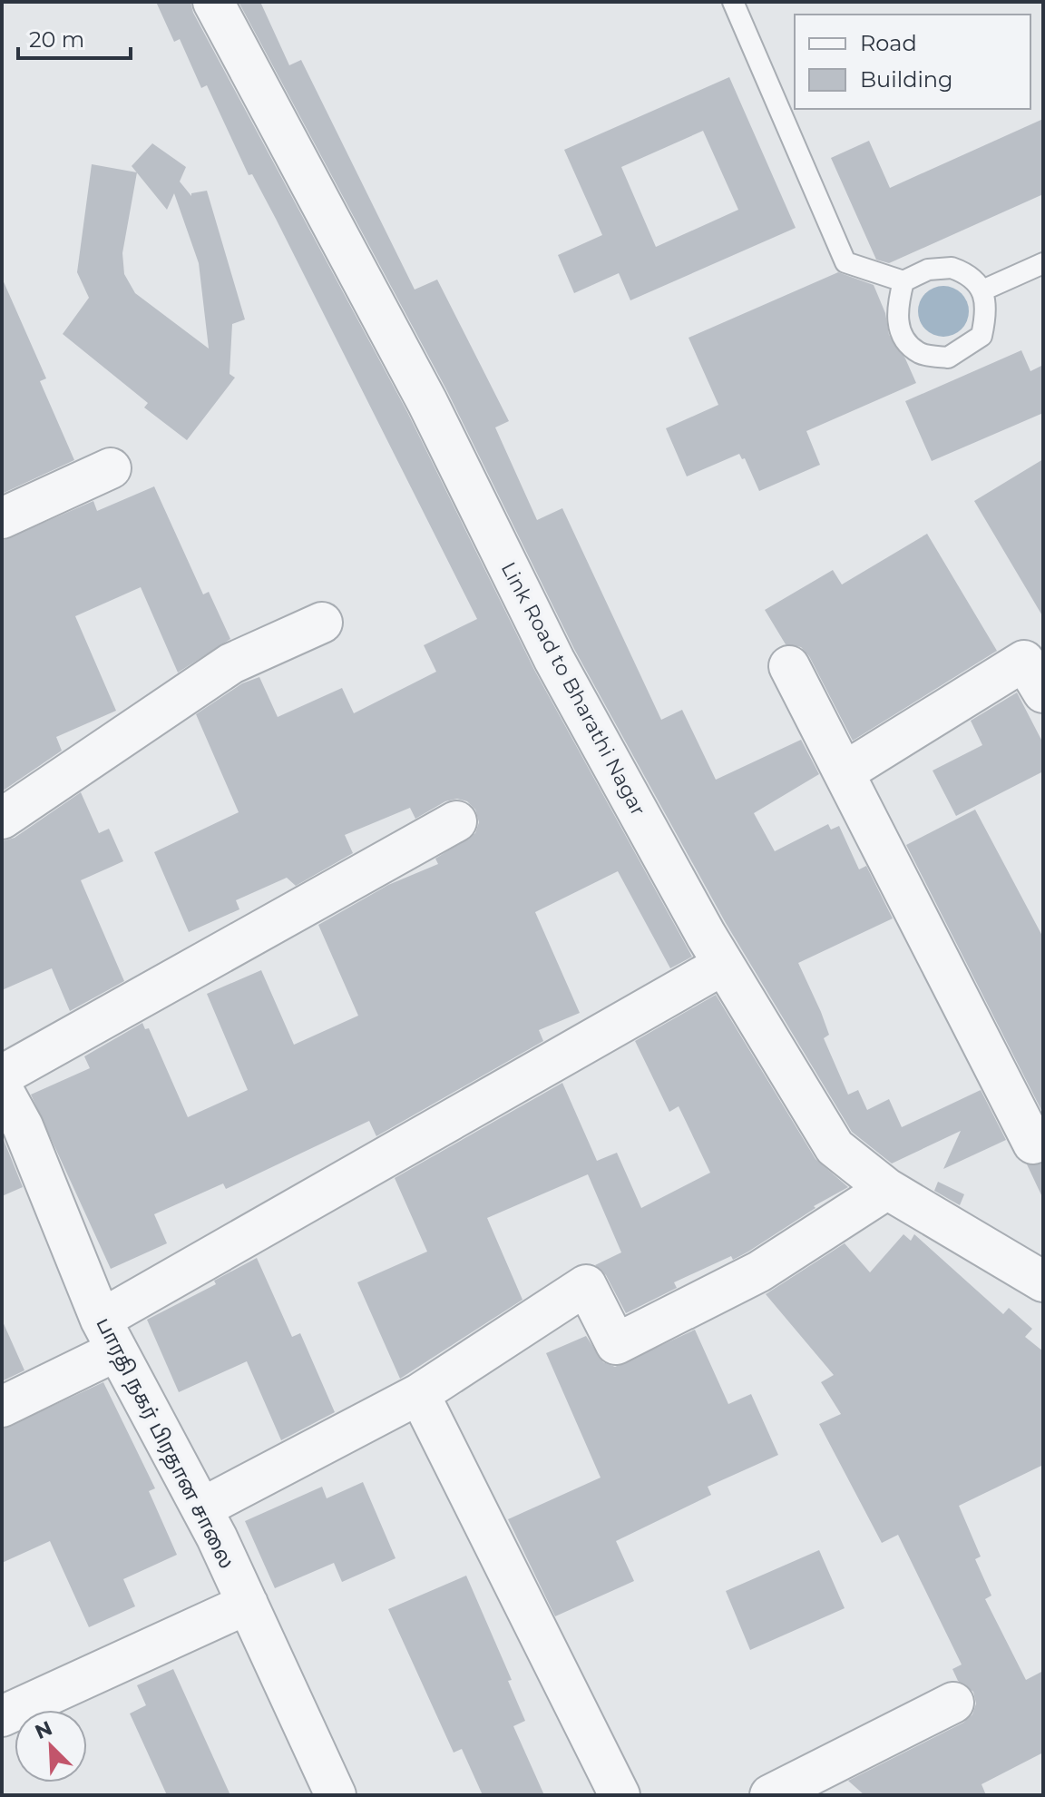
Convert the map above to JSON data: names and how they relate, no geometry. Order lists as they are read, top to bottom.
{
  "streets": {
    "street": ["Link Road to Bharathi Nagar", "பாரதி நகர் பிரதான சாலை"]
  },
  "legend": ["Road", "Building"],
  "scale_bar": "20 m",
  "north": "top left"
}
